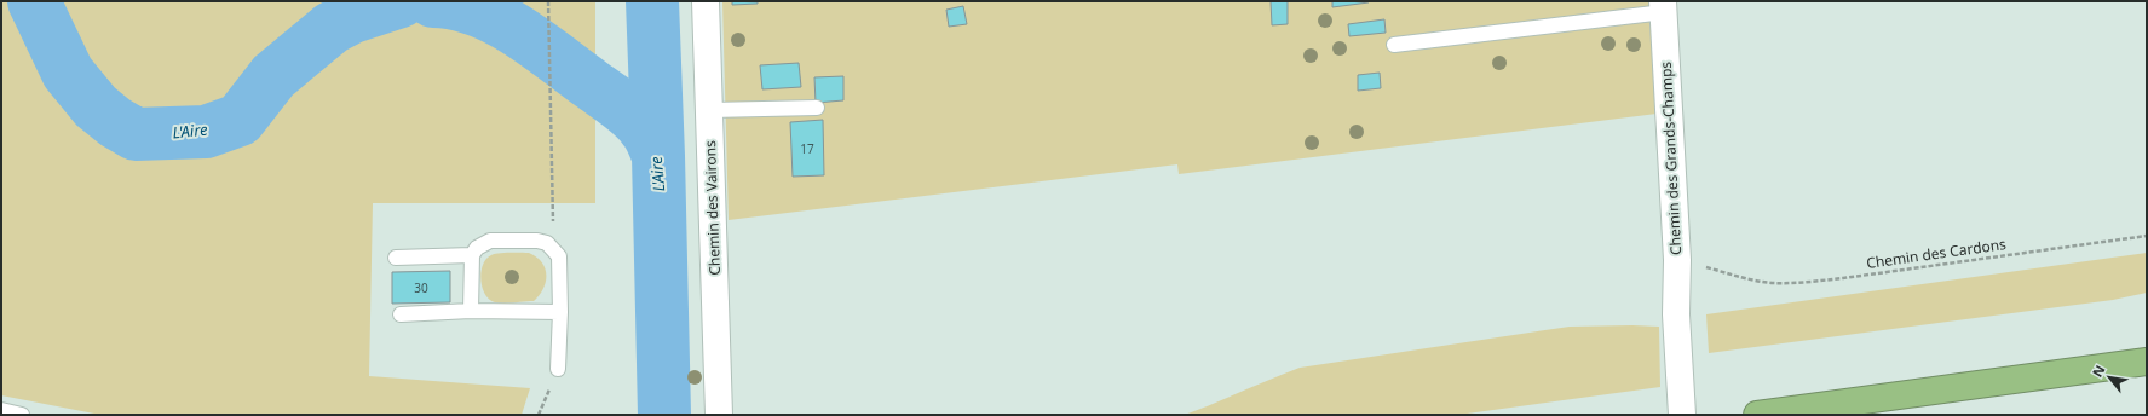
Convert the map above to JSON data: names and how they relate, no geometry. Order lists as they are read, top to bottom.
{
  "streets": {
    "street": ["Chemin des Grands-Champs", "Chemin des Vairons"],
    "path": ["Chemin des Cardons"]
  },
  "water": ["L'Aire"],
  "house_numbers": ["17", "30"],
  "north": "top left"
}
